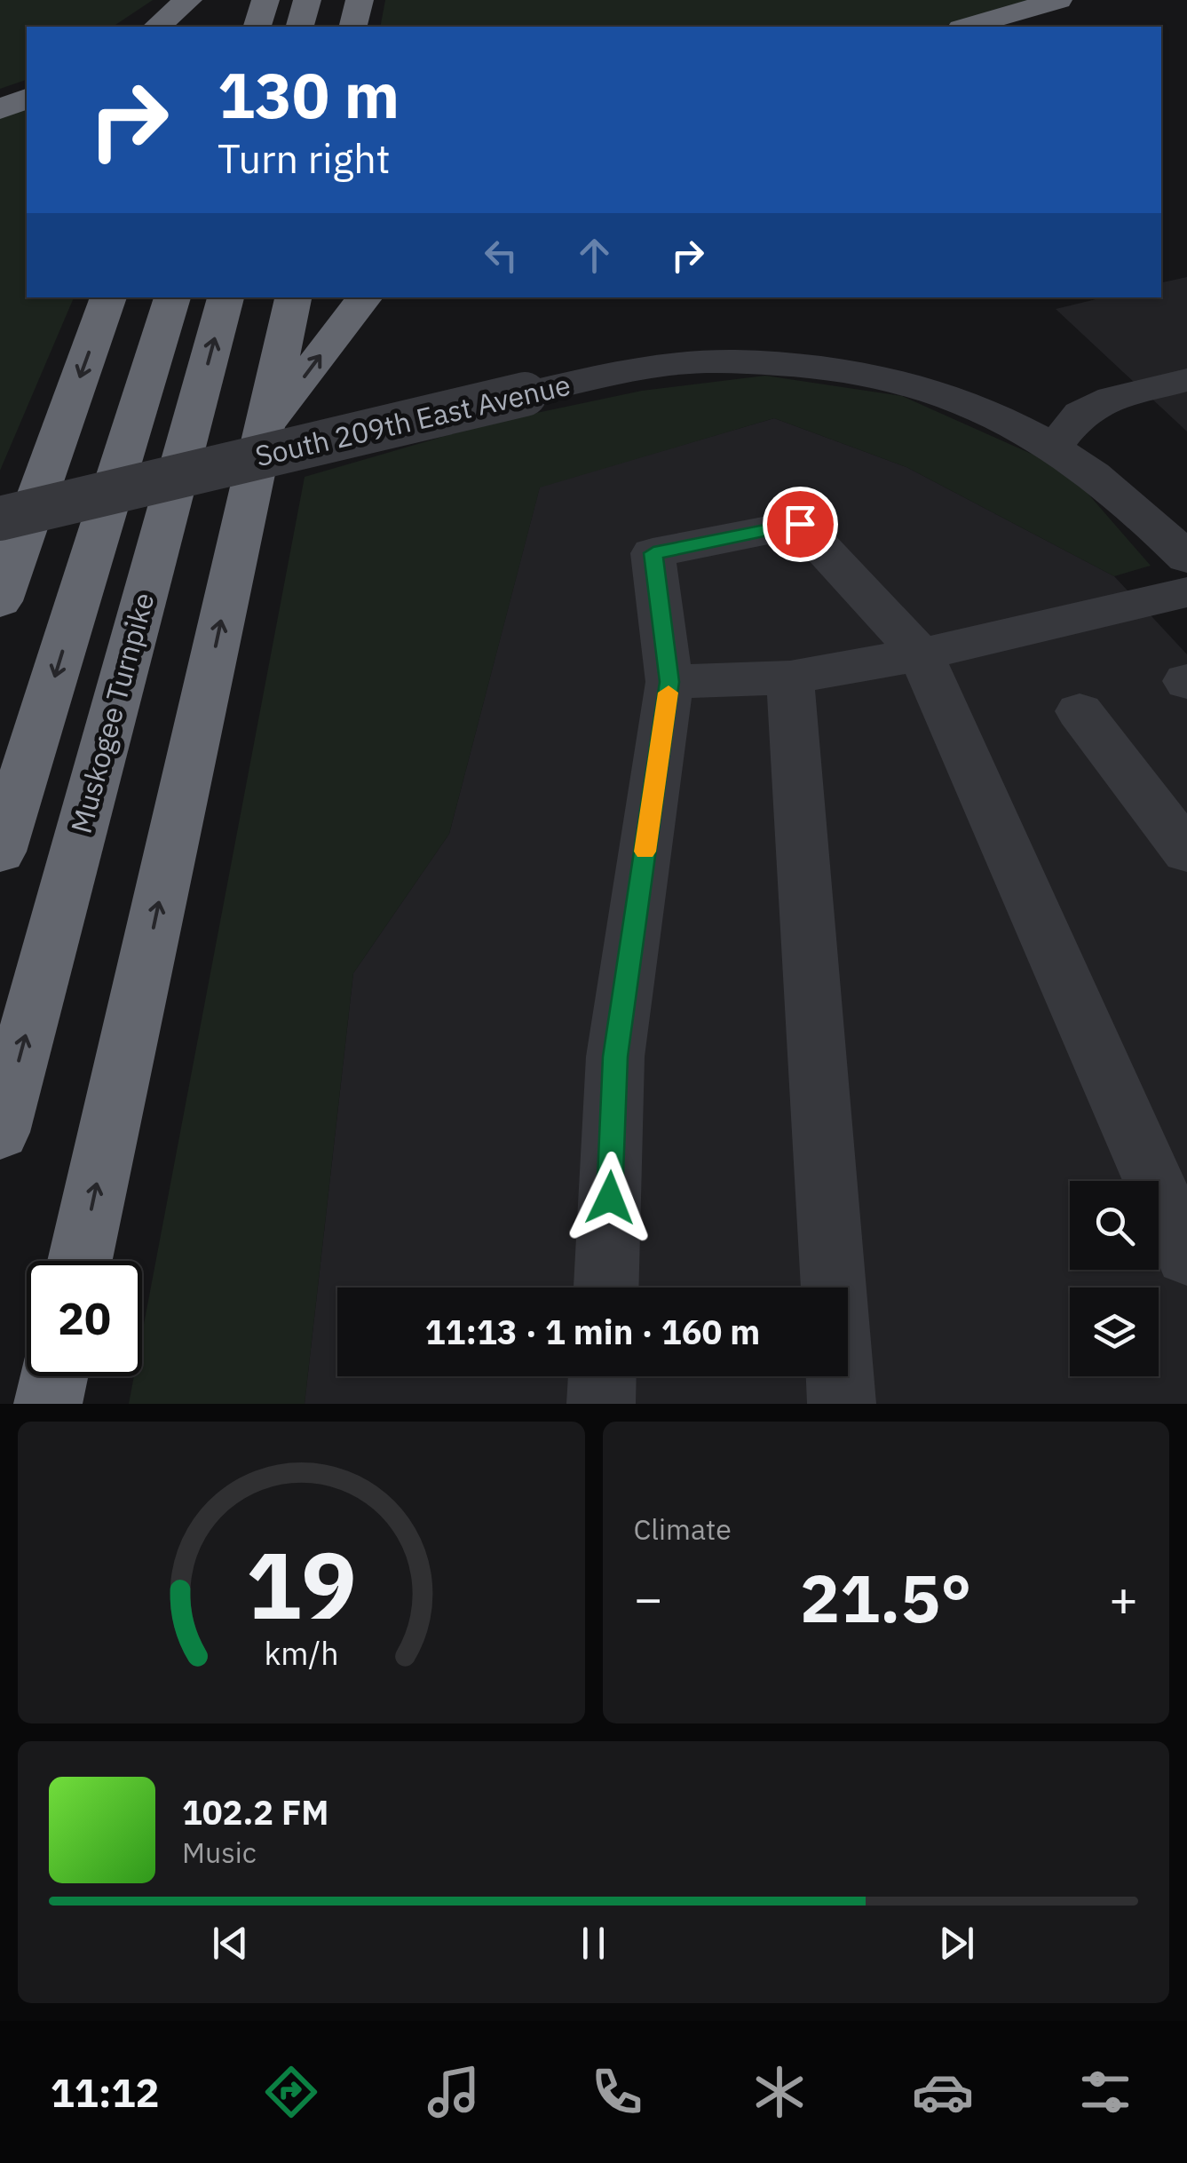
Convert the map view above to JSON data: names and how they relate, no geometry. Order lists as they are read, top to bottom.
{
  "streets": {
    "highway": ["Muskogee Turnpike"],
    "street": ["South 209th East Avenue"]
  },
  "page": {
    "turn": ["130 m", "Turn right"],
    "limit": "20",
    "trip": "11:13 · 1 min · 160 m",
    "tile": "Climate",
    "heat": ["−", "21.5°", "+"],
    "song": ["102.2 FM", "Music"],
    "tabs": "11:12",
    "gauge": ["19", "km/h"]
  }
}
